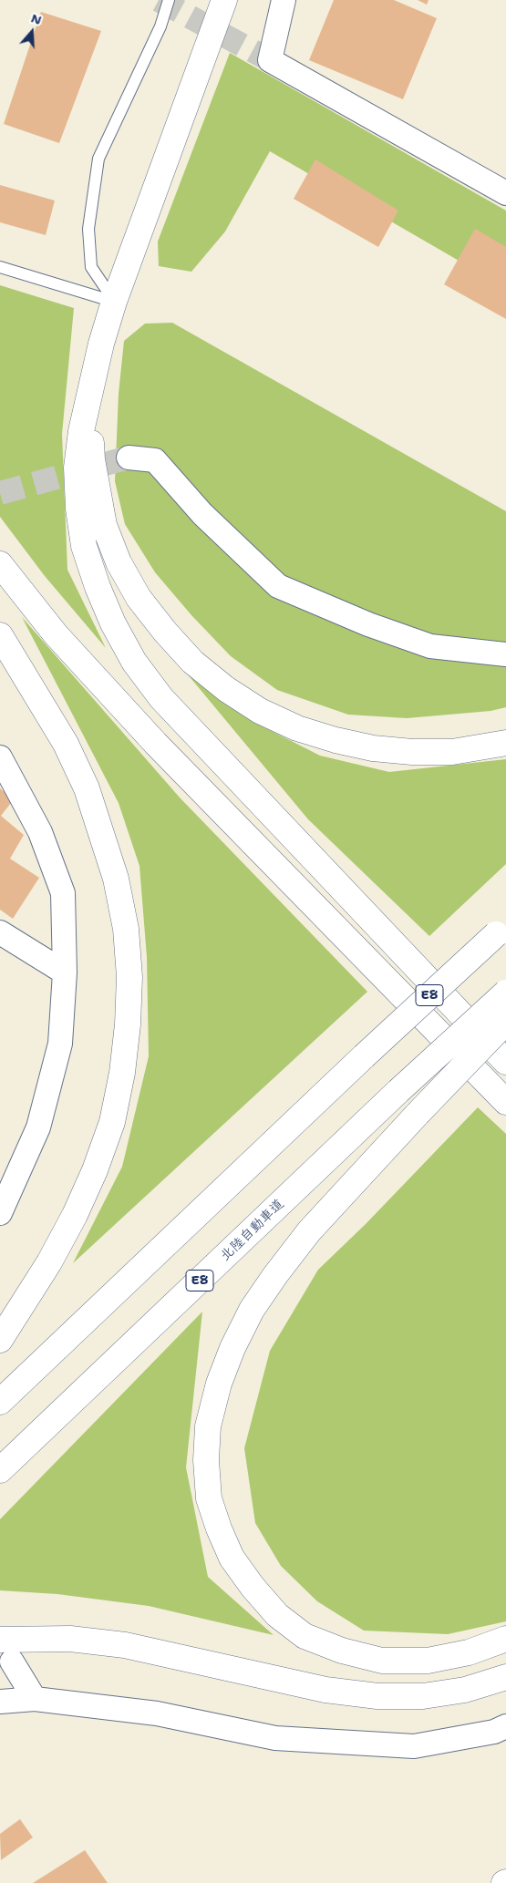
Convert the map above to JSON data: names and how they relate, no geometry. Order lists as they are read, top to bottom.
{
  "streets": {
    "highway": ["E8", "北陸自動車道"]
  },
  "north": "top"
}
